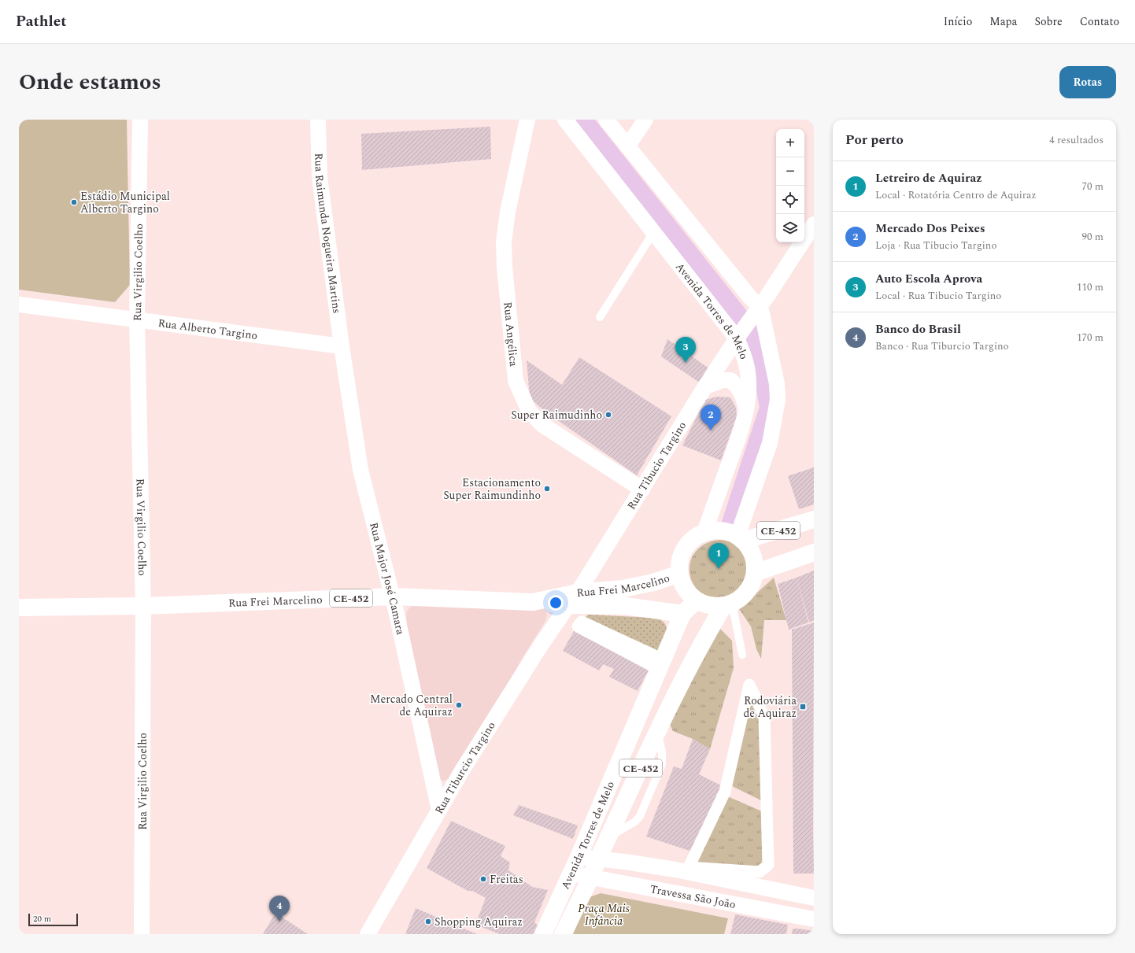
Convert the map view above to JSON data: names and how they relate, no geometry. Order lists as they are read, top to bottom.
{
  "streets": {
    "main road": ["Avenida Torres de Melo", "CE-452", "Rua Frei Marcelino"],
    "street": [
      "Rua Raimunda Nogueira Martins",
      "Rua Virgilio Coelho",
      "Rua Alberto Targino",
      "Rua Angélica",
      "Rua Tibucio Targino",
      "Rua Major José Camara",
      "Rua Tiburcio Targino",
      "Travessa São João"
    ]
  },
  "crossings": [
    ["Rua Raimunda Nogueira Martins", "Rua Alberto Targino"],
    ["Rua Raimunda Nogueira Martins", "Rua Major José Camara"],
    ["Rua Virgilio Coelho", "Rua Alberto Targino"],
    ["Rua Virgilio Coelho", "Rua Frei Marcelino"],
    ["Avenida Torres de Melo", "Rua Tibucio Targino"],
    ["Avenida Torres de Melo", "CE-452"],
    ["Avenida Torres de Melo", "Rua Frei Marcelino"],
    ["Avenida Torres de Melo", "Travessa São João"],
    ["Rua Alberto Targino", "Rua Major José Camara"],
    ["Rua Angélica", "Rua Tibucio Targino"],
    ["Rua Tibucio Targino", "Rua Frei Marcelino"],
    ["Rua Tibucio Targino", "Rua Tiburcio Targino"],
    ["CE-452", "Rua Frei Marcelino"],
    ["Rua Major José Camara", "Rua Frei Marcelino"],
    ["Rua Major José Camara", "Rua Tiburcio Targino"],
    ["Rua Frei Marcelino", "Rua Tiburcio Targino"]
  ],
  "parks": ["Praça Mais Infância"],
  "places": {
    "other": [
      "Estádio Municipal Alberto Targino",
      "Super Raimudinho",
      "Estacionamento Super Raimundinho",
      "Mercado Central de Aquiraz",
      "Freitas",
      "Shopping Aquiraz"
    ],
    "transit": ["Rodoviária de Aquiraz"]
  },
  "scale_bar": "20 m",
  "page": {
    "header": "Pathlet",
    "nav": [
      "Início",
      "Mapa",
      "Sobre",
      "Contato"
    ],
    "title": "Onde estamos",
    "buttons": "Rotas",
    "heading": ["Por perto", "4 resultados"],
    "map_buttons": ["+", "−"],
    "list": [
      {
        "mark": "1",
        "name": "Letreiro de Aquiraz",
        "note": "Local · Rotatória Centro de Aquiraz",
        "value": "70 m"
      },
      {
        "mark": "2",
        "name": "Mercado Dos Peixes",
        "note": "Loja · Rua Tibucio Targino",
        "value": "90 m"
      },
      {
        "mark": "3",
        "name": "Auto Escola Aprova",
        "note": "Local · Rua Tibucio Targino",
        "value": "110 m"
      },
      {
        "mark": "4",
        "name": "Banco do Brasil",
        "note": "Banco · Rua Tiburcio Targino",
        "value": "170 m"
      }
    ],
    "pins": [
      "3",
      "2",
      "1",
      "4"
    ],
    "scale": "20 m"
  }
}
